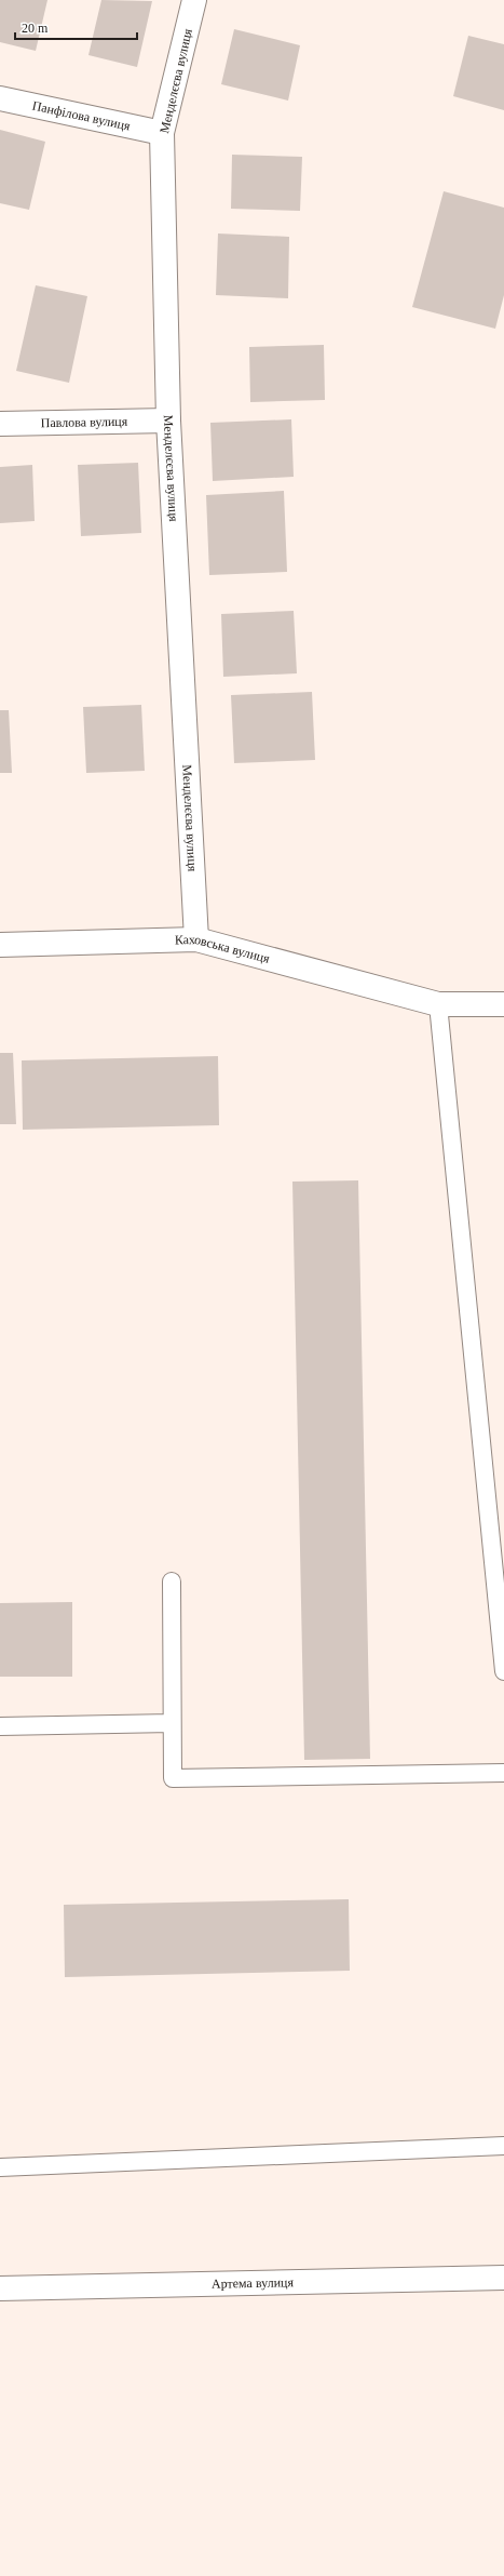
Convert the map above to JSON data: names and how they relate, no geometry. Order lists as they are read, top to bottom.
{
  "streets": {
    "street": [
      "Менделєєва вулиця",
      "Панфілова вулиця",
      "Павлова вулиця",
      "Каховська вулиця",
      "Артема вулиця"
    ]
  },
  "crossings": [
    ["Менделєєва вулиця", "Панфілова вулиця"],
    ["Менделєєва вулиця", "Павлова вулиця"],
    ["Менделєєва вулиця", "Каховська вулиця"]
  ],
  "scale_bar": "20 m"
}
